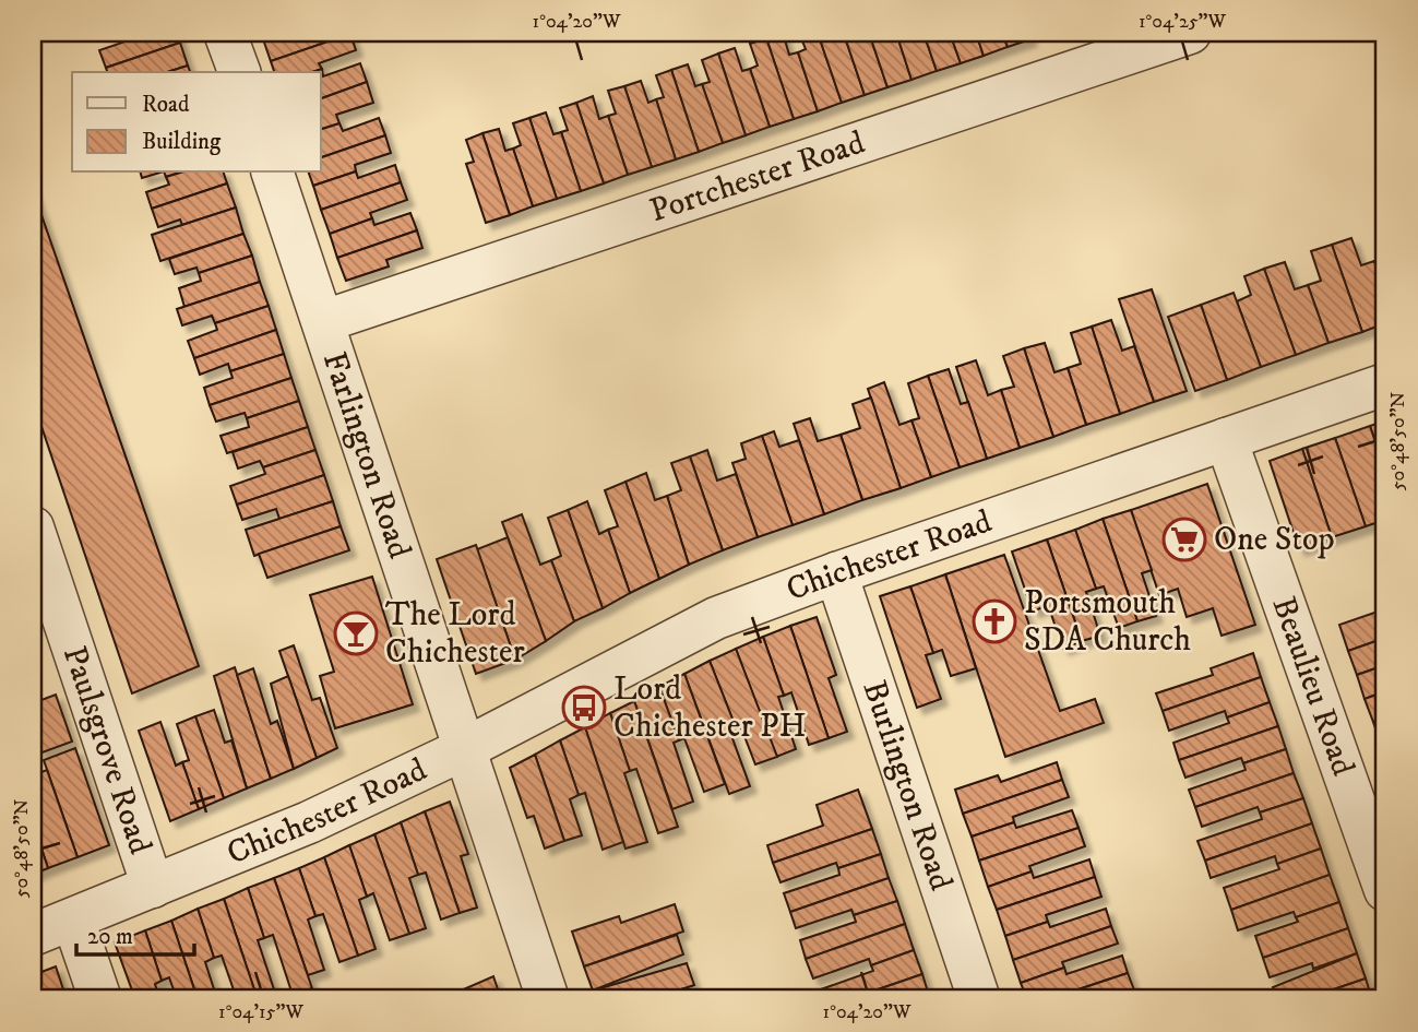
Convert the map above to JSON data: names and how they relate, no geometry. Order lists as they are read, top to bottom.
{
  "streets": {
    "street": [
      "Portchester Road",
      "Farlington Road",
      "Chichester Road",
      "Beaulieu Road",
      "Paulsgrove Road",
      "Burlington Road"
    ]
  },
  "crossings": [
    ["Portchester Road", "Farlington Road"],
    ["Farlington Road", "Chichester Road"],
    ["Chichester Road", "Beaulieu Road"],
    ["Chichester Road", "Paulsgrove Road"],
    ["Chichester Road", "Burlington Road"]
  ],
  "places": {
    "supermarket": ["One Stop"],
    "church": ["Portsmouth SDA Church"],
    "bar": ["The Lord Chichester"],
    "bus stop": ["Lord Chichester PH"]
  },
  "legend": ["Road", "Building"],
  "scale_bar": "20 m",
  "coordinates": [
    "1°04'20\"W",
    "1°04'25\"W",
    "50°48'50\"N",
    "1°04'15\"W"
  ]
}
